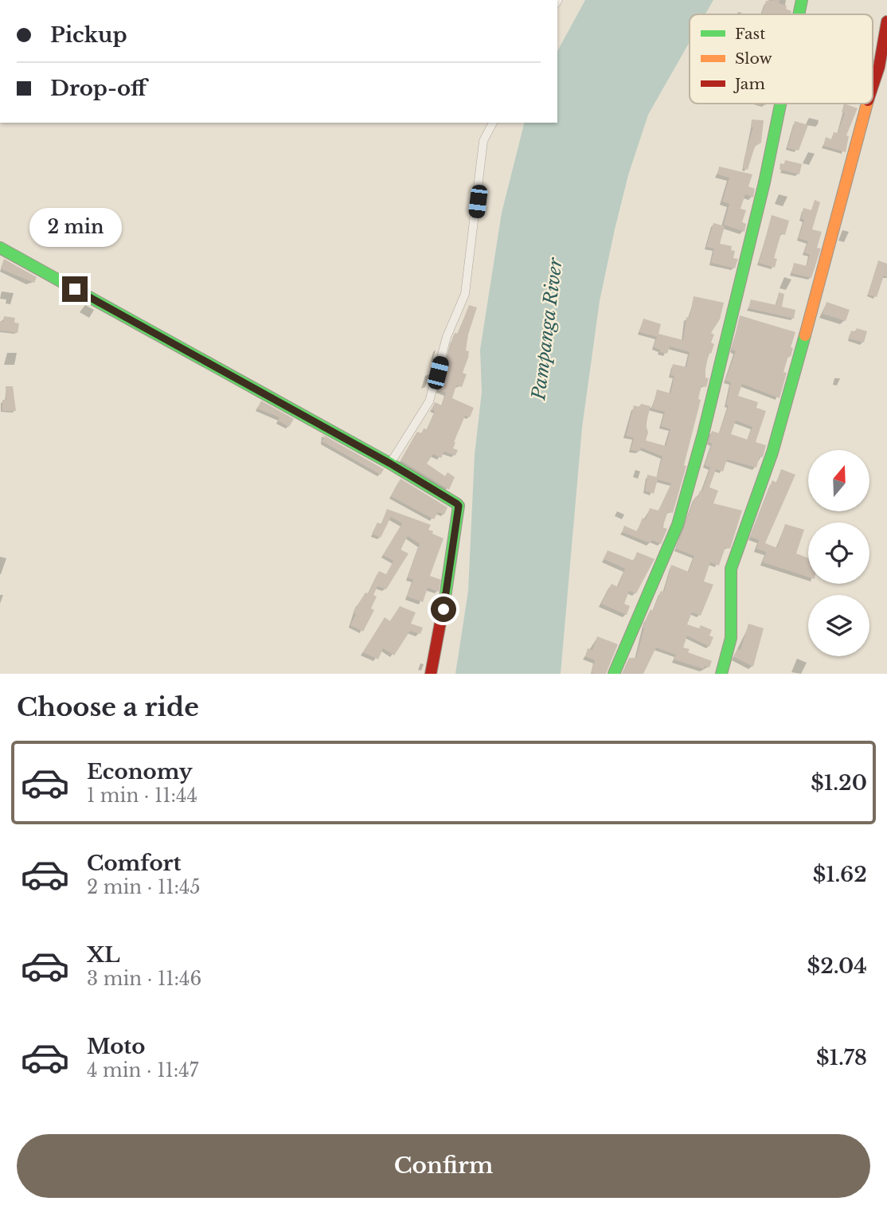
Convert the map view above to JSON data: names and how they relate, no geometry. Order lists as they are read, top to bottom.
{
  "water": ["Pampanga River"],
  "legend": ["Fast", "Slow", "Jam"],
  "north": "top",
  "page": {
    "banner": ["Pickup", "Drop-off"],
    "bubble": "2 min",
    "heading": "Choose a ride",
    "list": [
      {
        "name": "Economy",
        "note": "1 min · 11:44",
        "value": "$1.20"
      },
      {
        "name": "Comfort",
        "note": "2 min · 11:45",
        "value": "$1.62"
      },
      {
        "name": "XL",
        "note": "3 min · 11:46",
        "value": "$2.04"
      },
      {
        "name": "Moto",
        "note": "4 min · 11:47",
        "value": "$1.78"
      }
    ],
    "buttons": "Confirm"
  }
}
